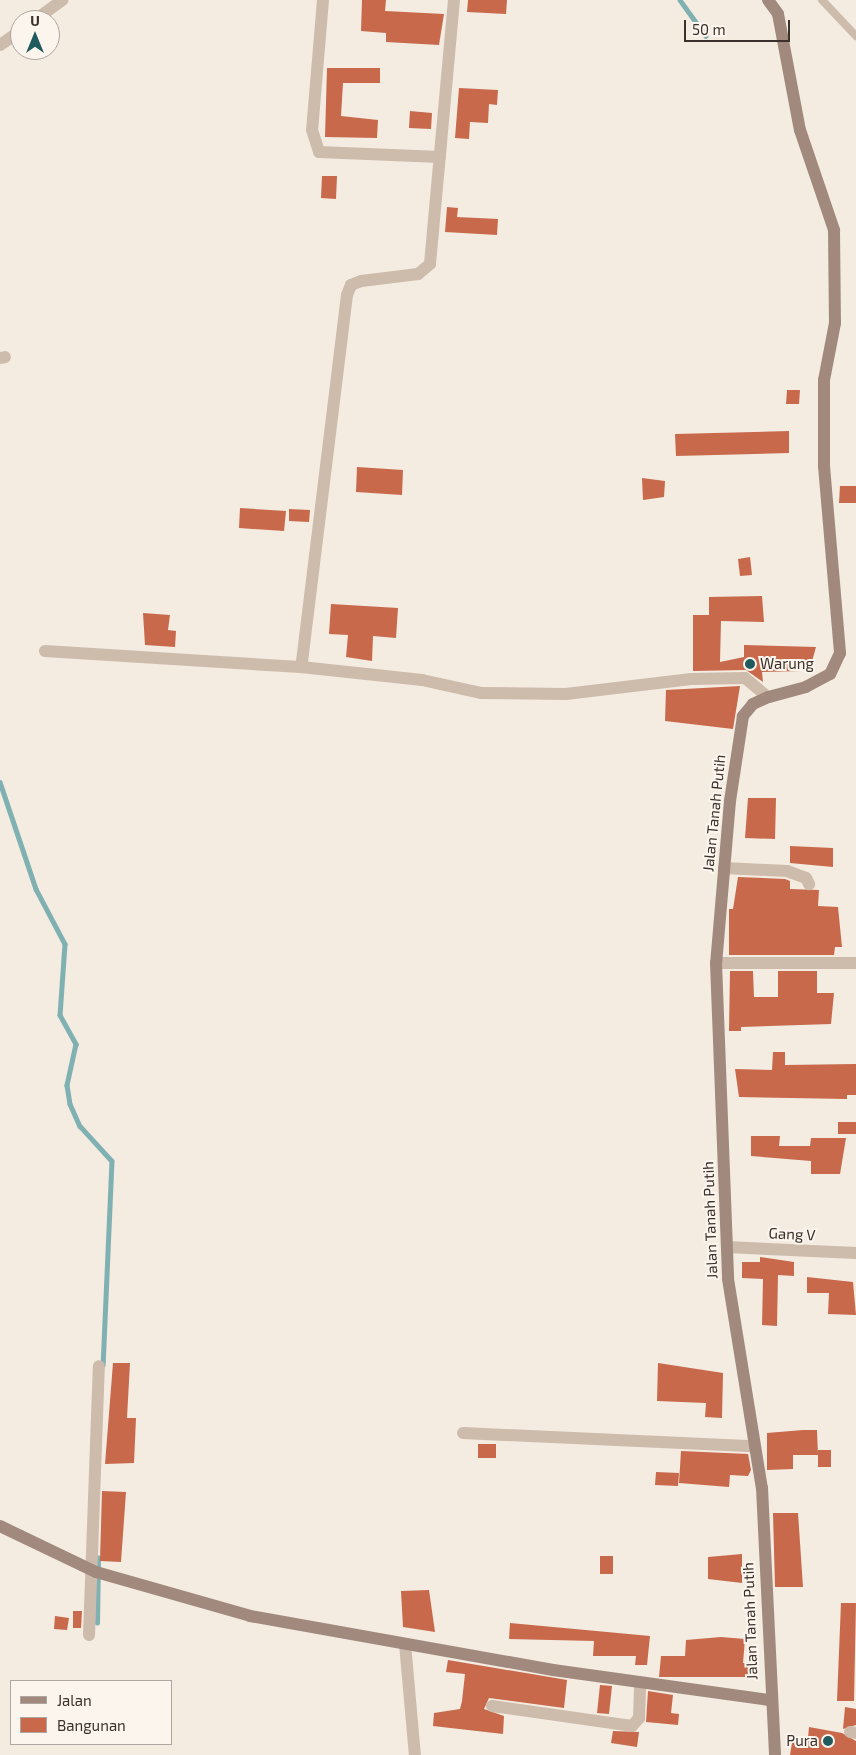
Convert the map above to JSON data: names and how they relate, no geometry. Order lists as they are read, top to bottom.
{
  "streets": {
    "street": ["Jalan Tanah Putih", "Gang V"]
  },
  "crossings": [
    ["Jalan Tanah Putih", "Gang V"]
  ],
  "places": ["Warung", "Pura"],
  "legend": ["Jalan", "Bangunan"],
  "scale_bar": "50 m",
  "north": "top"
}
